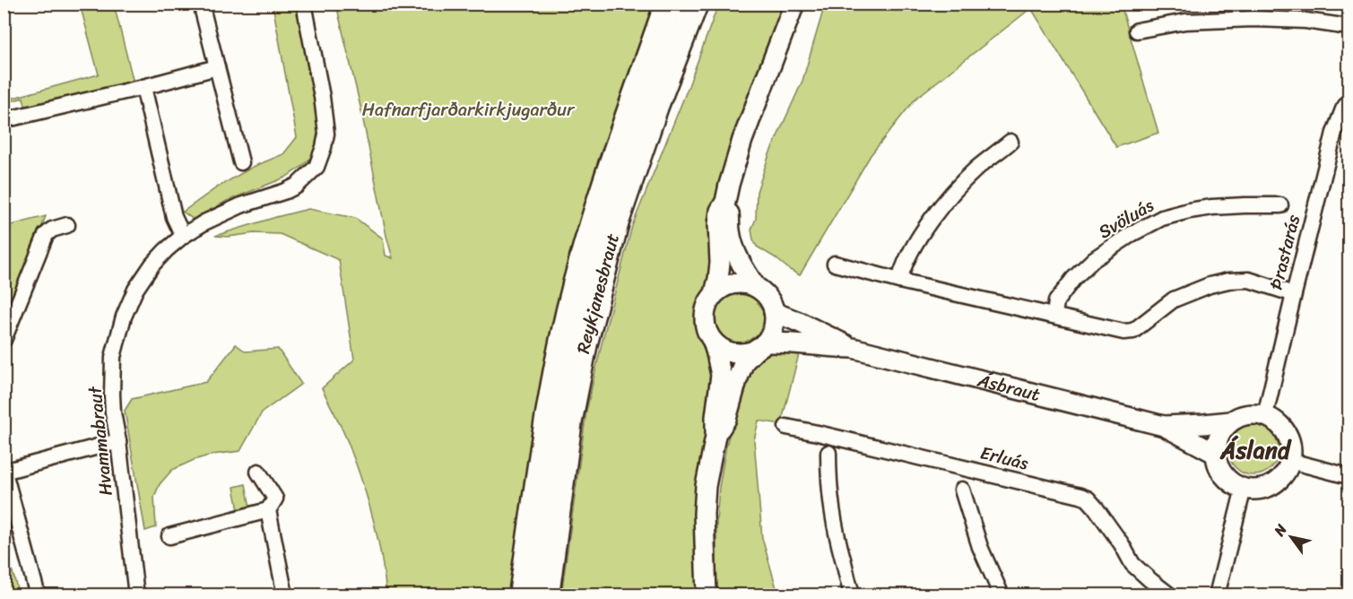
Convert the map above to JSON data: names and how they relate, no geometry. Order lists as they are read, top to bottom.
{
  "streets": {
    "highway": ["Reykjanesbraut"],
    "street": [
      "Svöluás",
      "Þrastarás",
      "Ásbraut",
      "Hvammabraut",
      "Erluás"
    ]
  },
  "crossings": [
    ["Þrastarás", "Ásbraut"]
  ],
  "districts": ["Ásland"],
  "parks": ["Hafnarfjarðarkirkjugarður"],
  "north": "top left"
}
